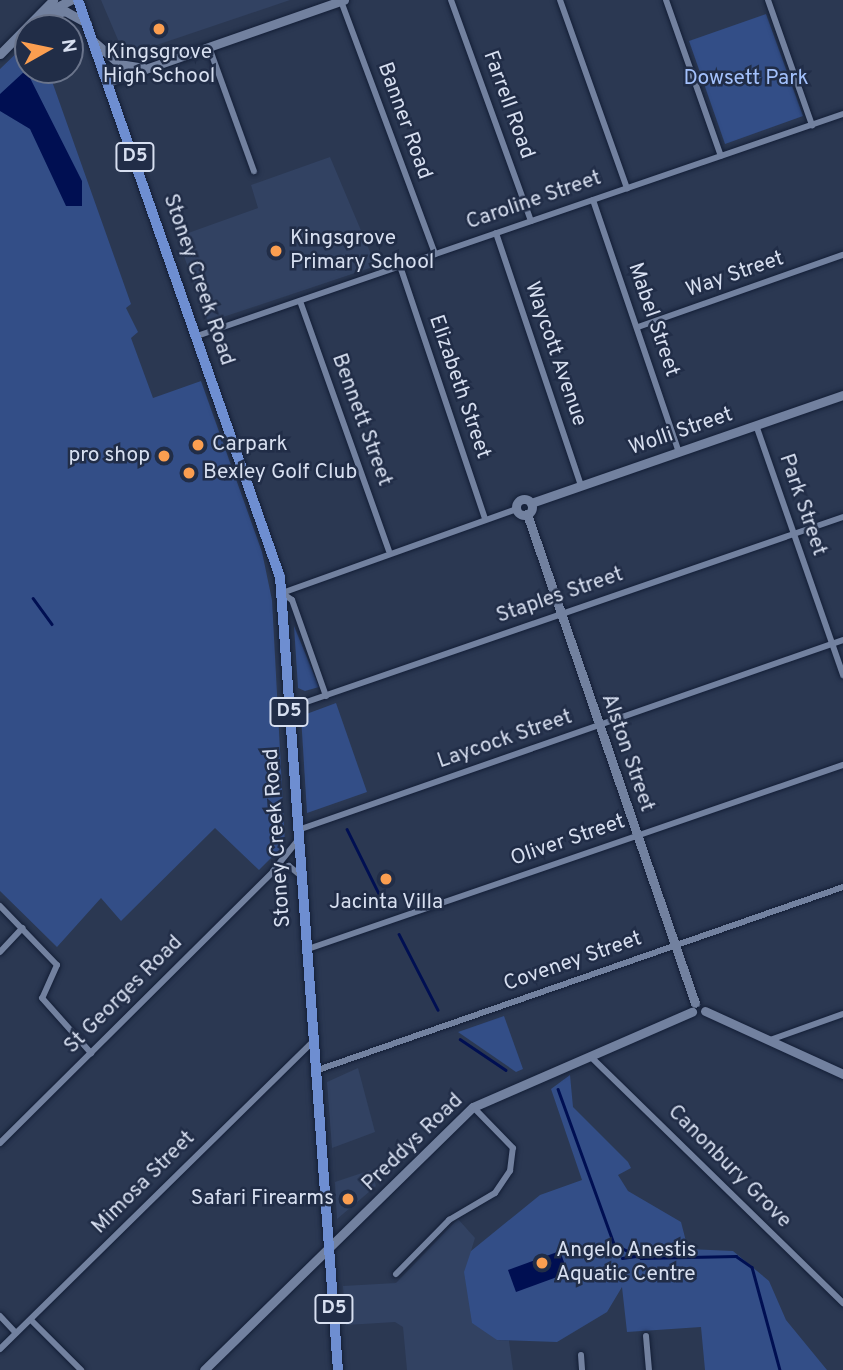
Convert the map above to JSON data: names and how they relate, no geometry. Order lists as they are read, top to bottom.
{
  "streets": {
    "main road": [
      "D5",
      "Stoney Creek Road",
      "Wolli Street",
      "Alston Street",
      "Preddys Road"
    ],
    "street": [
      "Farrell Road",
      "Banner Road",
      "Caroline Street",
      "Way Street",
      "Mabel Street",
      "Waycott Avenue",
      "Elizabeth Street",
      "Bennett Street",
      "Park Street",
      "Staples Street",
      "Laycock Street",
      "Oliver Street",
      "Coveney Street",
      "St Georges Road",
      "Canonbury Grove",
      "Mimosa Street"
    ]
  },
  "crossings": [
    ["Farrell Road", "Caroline Street"],
    ["Banner Road", "Caroline Street"],
    ["Caroline Street", "Stoney Creek Road"],
    ["Caroline Street", "Mabel Street"],
    ["Caroline Street", "Waycott Avenue"],
    ["Caroline Street", "Elizabeth Street"],
    ["Caroline Street", "Bennett Street"],
    ["Way Street", "Mabel Street"],
    ["Stoney Creek Road", "Staples Street"],
    ["Stoney Creek Road", "Laycock Street"],
    ["Stoney Creek Road", "Oliver Street"],
    ["Stoney Creek Road", "Coveney Street"],
    ["Stoney Creek Road", "St Georges Road"],
    ["Stoney Creek Road", "Preddys Road"],
    ["Stoney Creek Road", "Mimosa Street"],
    ["Mabel Street", "Wolli Street"],
    ["Waycott Avenue", "Wolli Street"],
    ["Wolli Street", "Park Street"],
    ["Park Street", "Staples Street"],
    ["Park Street", "Laycock Street"],
    ["Staples Street", "Alston Street"],
    ["Laycock Street", "Alston Street"],
    ["Laycock Street", "St Georges Road"],
    ["Alston Street", "Oliver Street"],
    ["Alston Street", "Coveney Street"],
    ["Alston Street", "Preddys Road"],
    ["Preddys Road", "Canonbury Grove"]
  ],
  "parks": ["Dowsett Park"],
  "places": [
    "Kingsgrove High School",
    "Kingsgrove Primary School",
    "Carpark",
    "pro shop",
    "Bexley Golf Club",
    "Jacinta Villa",
    "Safari Firearms",
    "Angelo Anestis Aquatic Centre"
  ],
  "north": "right"
}
